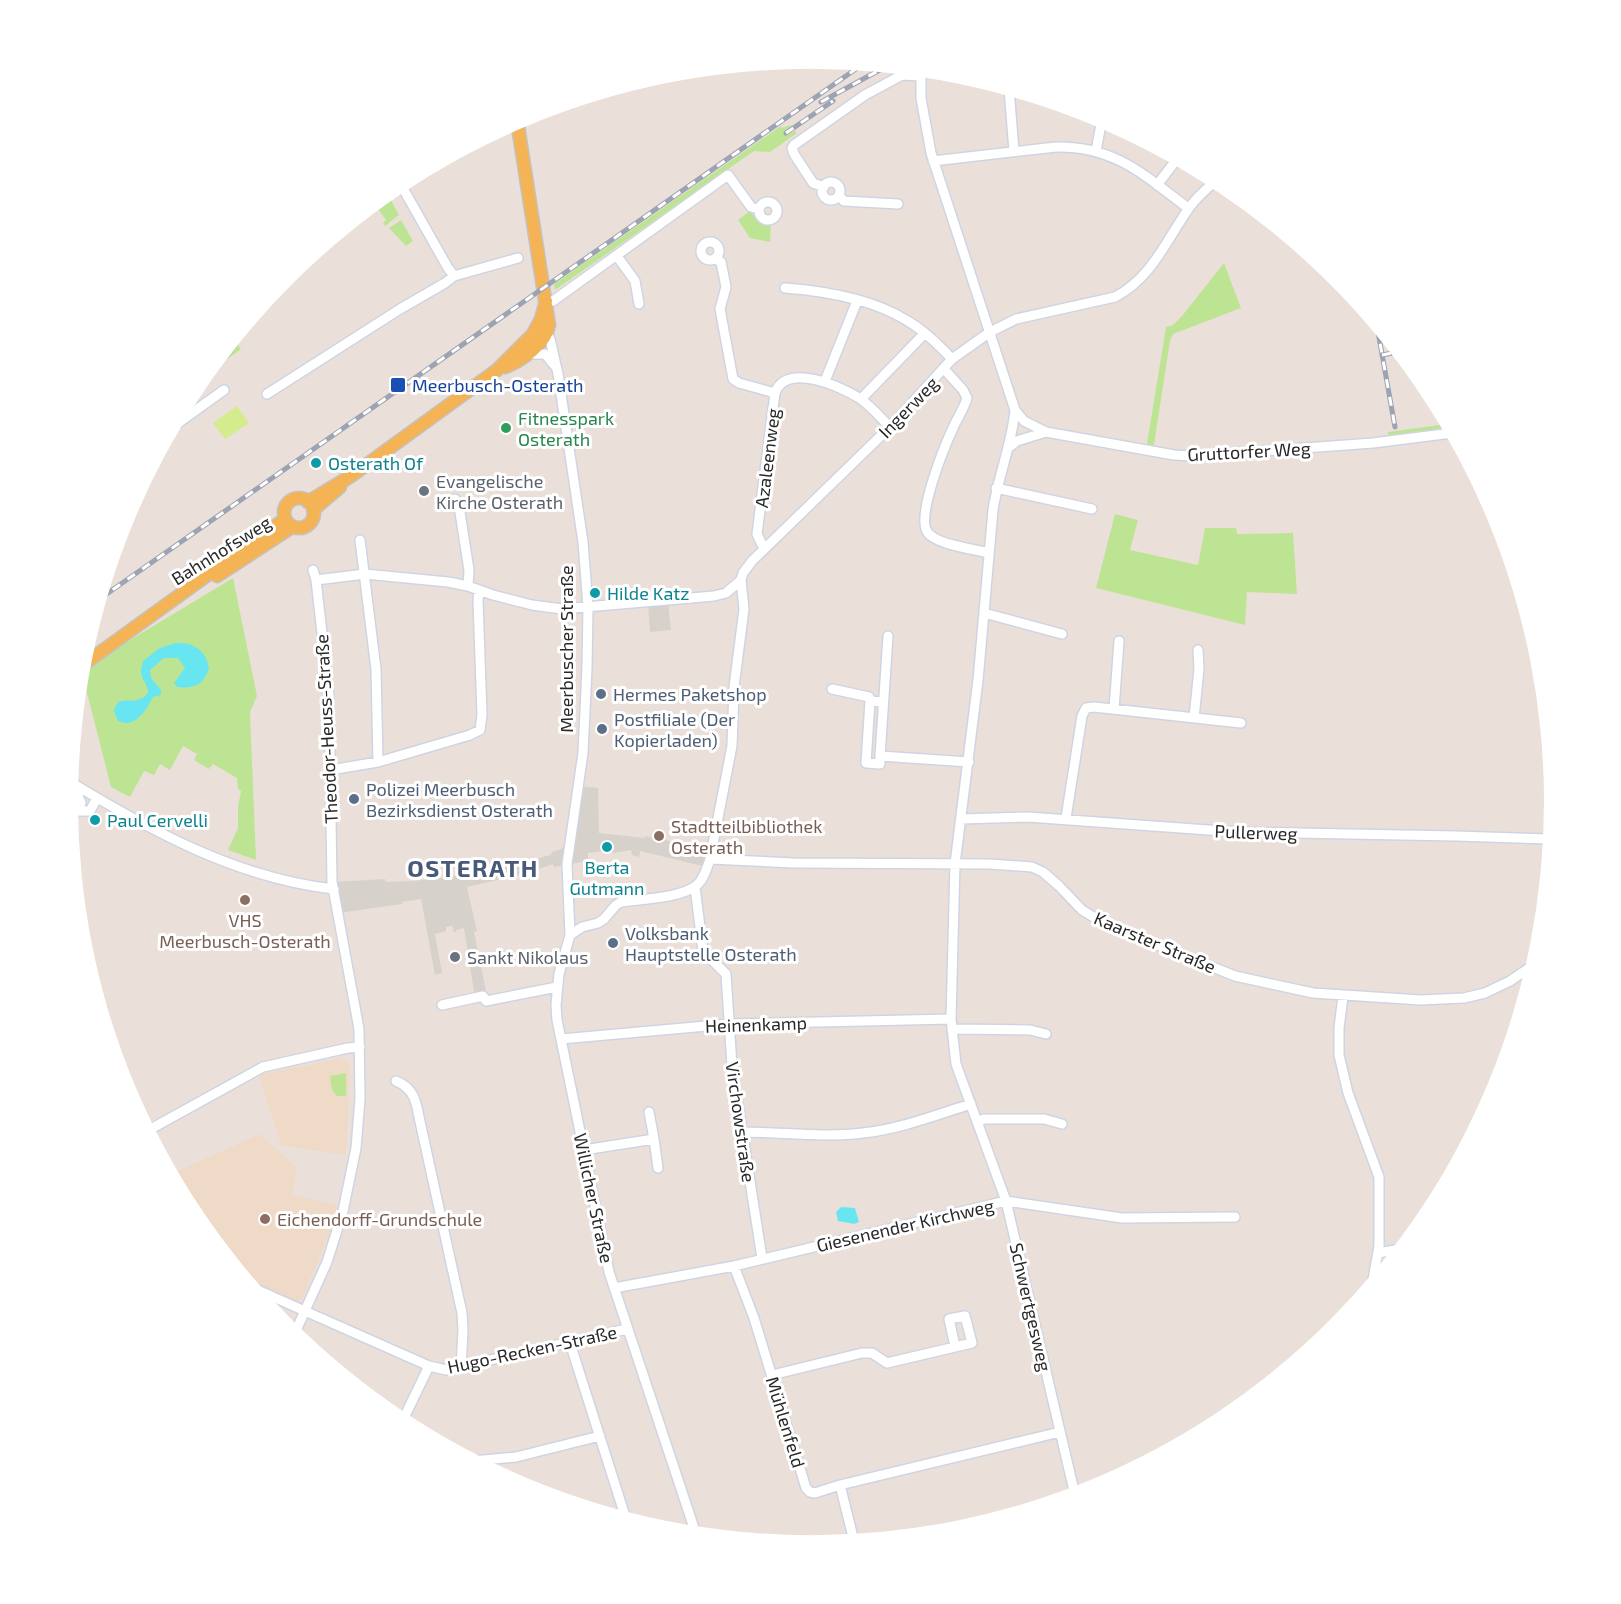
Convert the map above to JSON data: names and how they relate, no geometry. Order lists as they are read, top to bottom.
{
  "streets": {
    "main road": ["Bahnhofsweg", "Meerbuscher Straße"],
    "street": [
      "Ingerweg",
      "Gruttorfer Weg",
      "Azaleenweg",
      "Theodor-Heuss-Straße",
      "Pullerweg",
      "Kaarster Straße",
      "Heinenkamp",
      "Virchowstraße",
      "Willicher Straße",
      "Giesenender Kirchweg",
      "Schwertgesweg",
      "Hugo-Recken-Straße",
      "Mühlenfeld"
    ]
  },
  "crossings": [
    ["Ingerweg", "Azaleenweg"],
    ["Ingerweg", "Meerbuscher Straße"],
    ["Ingerweg", "Theodor-Heuss-Straße"],
    ["Gruttorfer Weg", "Schwertgesweg"],
    ["Meerbuscher Straße", "Willicher Straße"],
    ["Theodor-Heuss-Straße", "Hugo-Recken-Straße"],
    ["Pullerweg", "Schwertgesweg"],
    ["Kaarster Straße", "Schwertgesweg"],
    ["Heinenkamp", "Virchowstraße"],
    ["Heinenkamp", "Willicher Straße"],
    ["Heinenkamp", "Schwertgesweg"],
    ["Virchowstraße", "Giesenender Kirchweg"],
    ["Willicher Straße", "Giesenender Kirchweg"],
    ["Willicher Straße", "Hugo-Recken-Straße"],
    ["Giesenender Kirchweg", "Schwertgesweg"],
    ["Giesenender Kirchweg", "Mühlenfeld"],
    ["Schwertgesweg", "Mühlenfeld"]
  ],
  "districts": ["OSTERATH"],
  "places": {
    "transit": ["Meerbusch-Osterath"],
    "other": [
      "Fitnesspark Osterath",
      "Osterath Of",
      "Evangelische Kirche Osterath",
      "Hilde Katz",
      "Hermes Paketshop",
      "Postfiliale (Der Kopierladen)",
      "Polizei Meerbusch Bezirksdienst Osterath",
      "Paul Cervelli",
      "Stadtteilbibliothek Osterath",
      "Berta Gutmann",
      "VHS Meerbusch-Osterath",
      "Volksbank Hauptstelle Osterath",
      "Sankt Nikolaus",
      "Eichendorff-Grundschule"
    ]
  }
}
